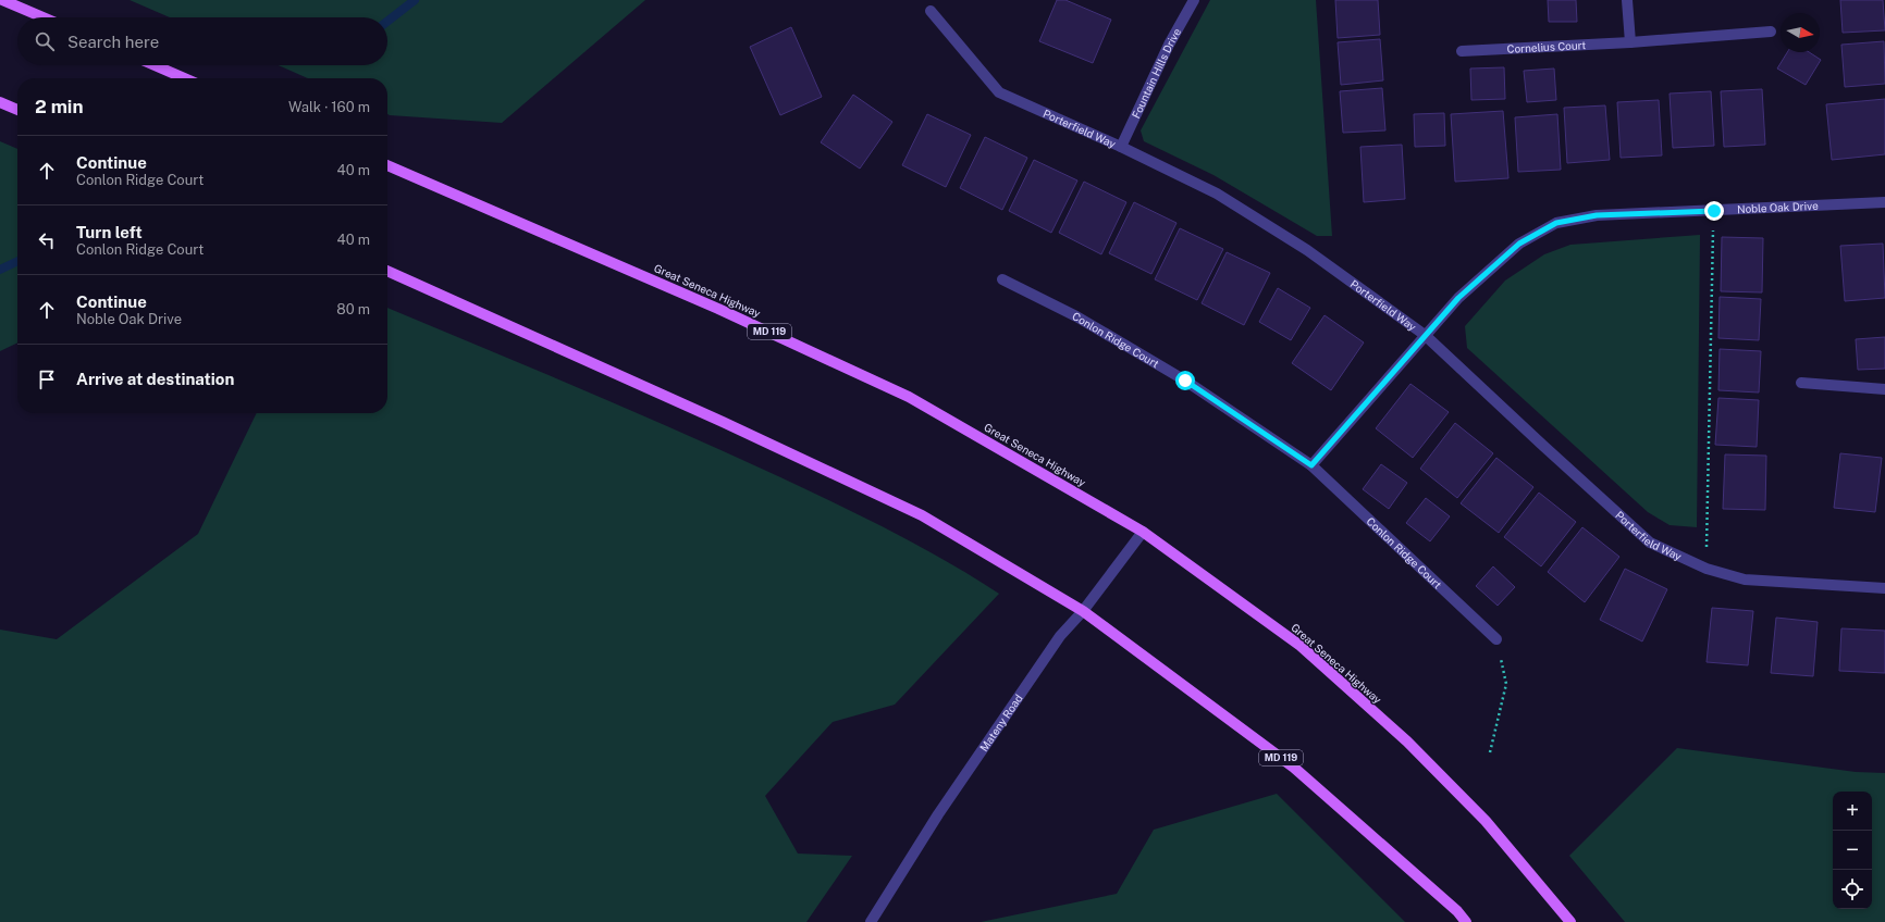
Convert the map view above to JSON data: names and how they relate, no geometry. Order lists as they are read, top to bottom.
{
  "streets": {
    "main road": ["Great Seneca Highway", "MD 119"],
    "street": [
      "Cornelius Court",
      "Fountain Hills Drive",
      "Porterfield Way",
      "Noble Oak Drive",
      "Conlon Ridge Court",
      "Mateny Road"
    ]
  },
  "crossings": [
    ["Fountain Hills Drive", "Porterfield Way"],
    ["Porterfield Way", "Noble Oak Drive"],
    ["Great Seneca Highway", "Mateny Road"],
    ["MD 119", "Mateny Road"]
  ],
  "north": "right",
  "page": {
    "search": "Search here",
    "heading": ["2 min", "Walk · 160 m"],
    "list": [
      ["Continue", "Conlon Ridge Court", "40 m"],
      ["Turn left", "Conlon Ridge Court", "40 m"],
      ["Continue", "Noble Oak Drive", "80 m"],
      "Arrive at destination"
    ],
    "map_buttons": ["+", "−"]
  }
}
